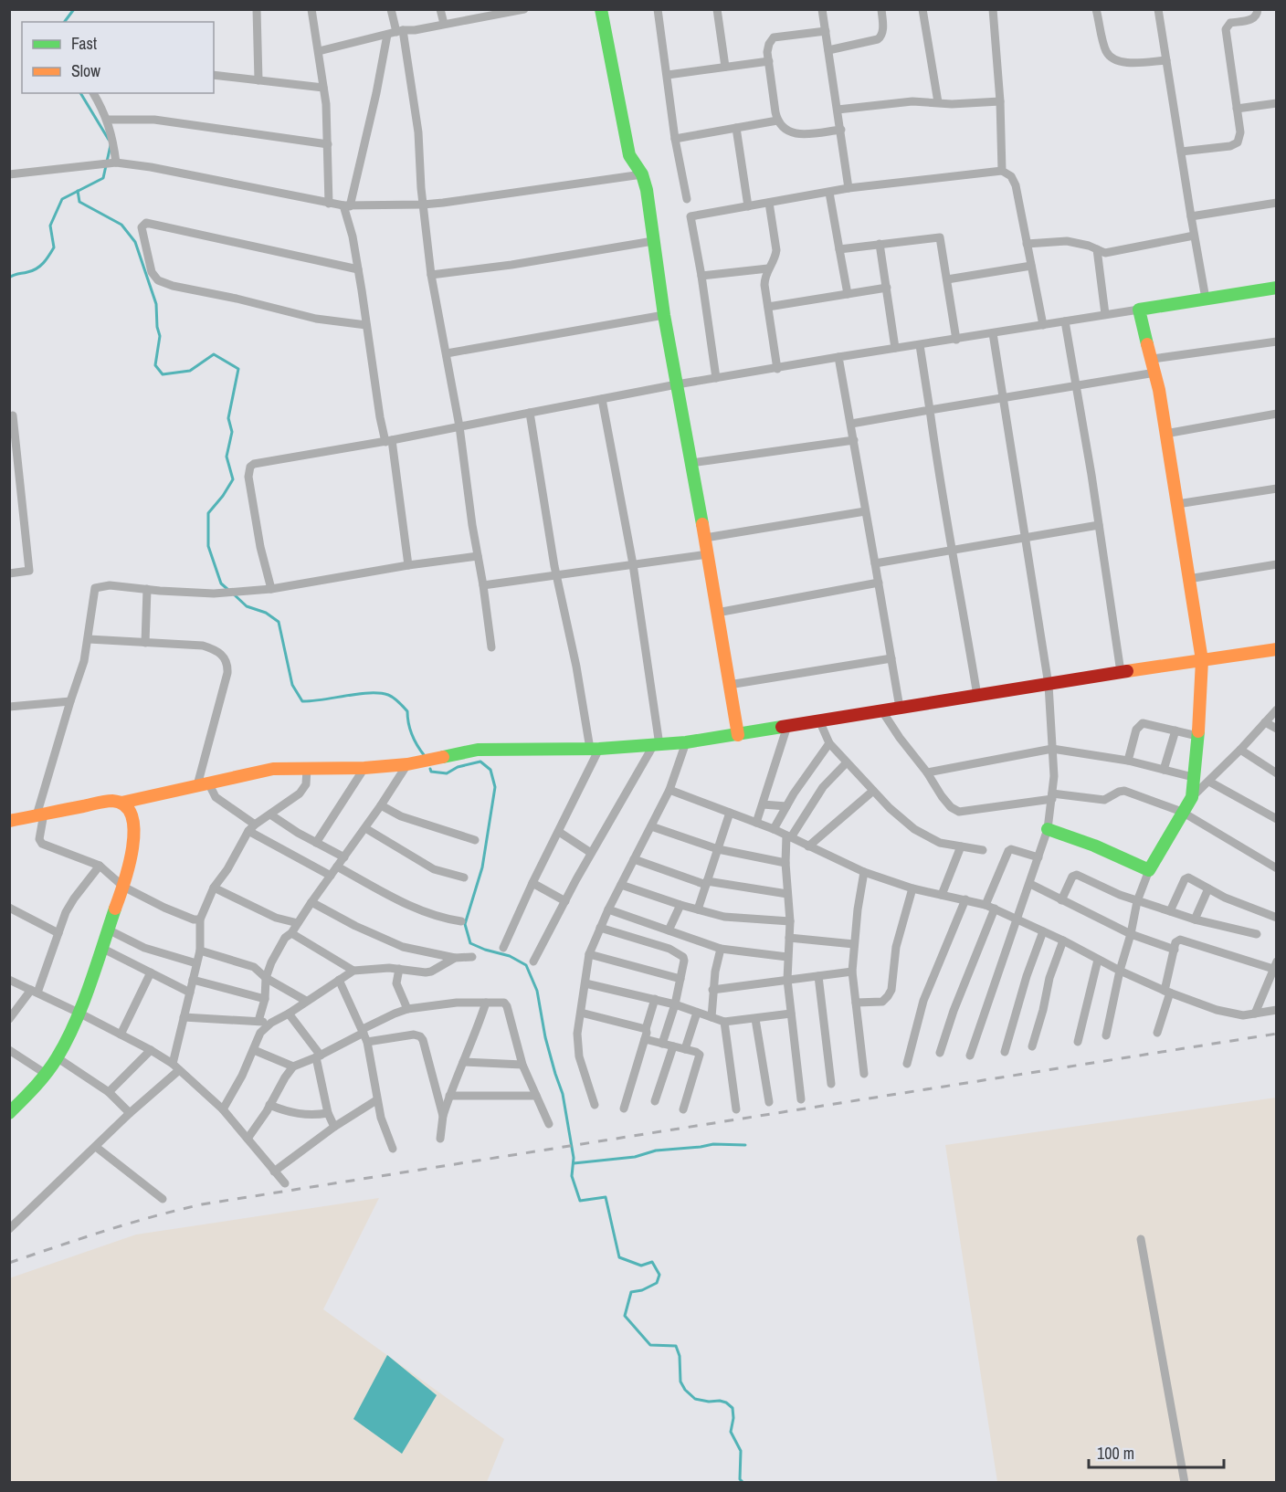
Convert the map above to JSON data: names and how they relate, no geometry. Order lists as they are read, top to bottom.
{
  "legend": ["Fast", "Slow"],
  "scale_bar": "100 m"
}
